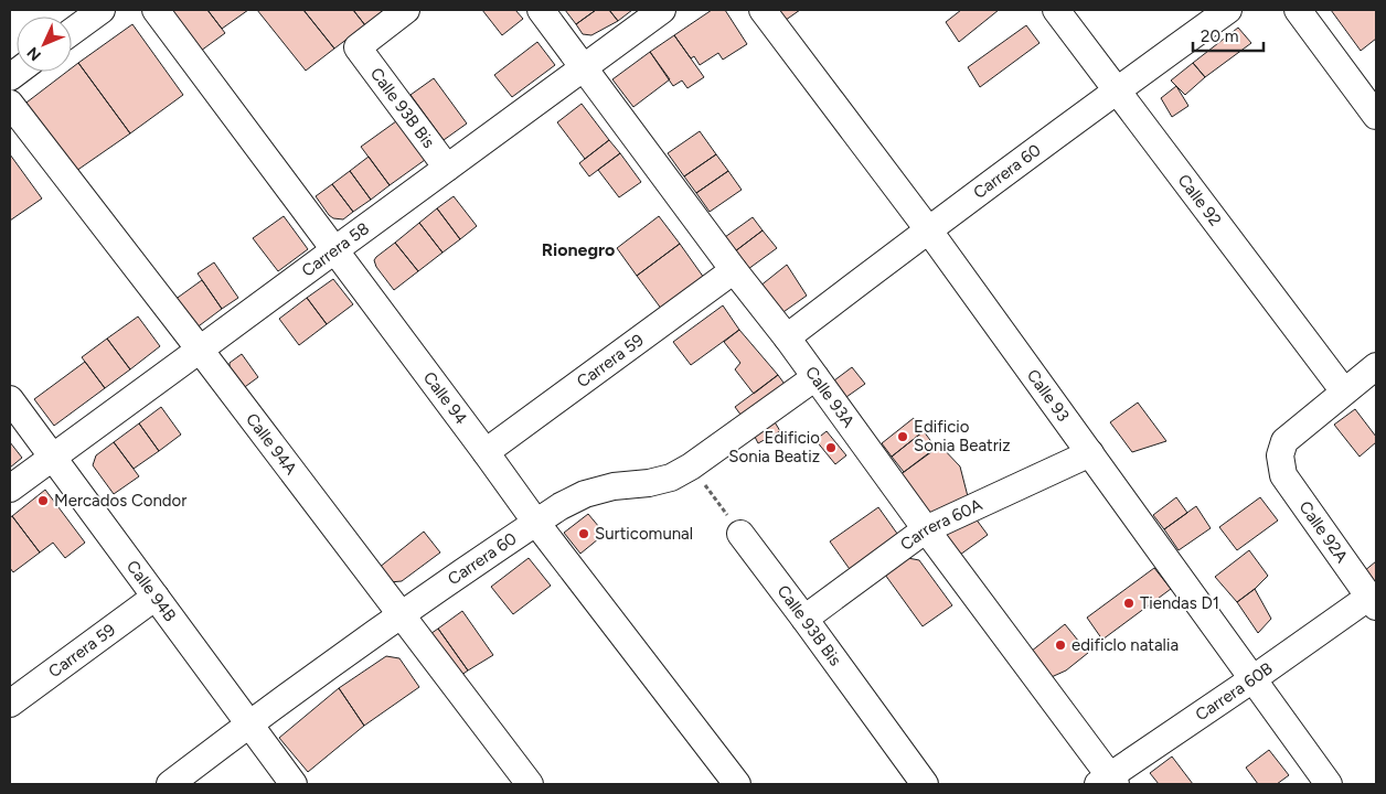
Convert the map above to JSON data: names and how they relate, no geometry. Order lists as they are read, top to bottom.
{
  "streets": {
    "street": [
      "Calle 93B Bis",
      "Carrera 60",
      "Calle 92",
      "Carrera 58",
      "Carrera 59",
      "Calle 93",
      "Calle 93A",
      "Calle 94",
      "Calle 94A",
      "Carrera 60A",
      "Calle 92A",
      "Calle 94B",
      "Carrera 60B"
    ]
  },
  "crossings": [
    ["Calle 93B Bis", "Carrera 58"],
    ["Calle 93B Bis", "Carrera 60A"],
    ["Carrera 60", "Calle 92"],
    ["Carrera 60", "Calle 93"],
    ["Carrera 60", "Calle 93A"],
    ["Carrera 60", "Calle 94"],
    ["Carrera 60", "Calle 94A"],
    ["Carrera 60", "Calle 94B"],
    ["Calle 92", "Calle 92A"],
    ["Carrera 58", "Calle 93A"],
    ["Carrera 58", "Calle 94"],
    ["Carrera 58", "Calle 94A"],
    ["Carrera 58", "Calle 94B"],
    ["Carrera 59", "Calle 93A"],
    ["Carrera 59", "Calle 94"],
    ["Carrera 59", "Calle 94B"],
    ["Calle 93", "Carrera 60A"],
    ["Calle 93", "Carrera 60B"],
    ["Calle 93A", "Carrera 60A"],
    ["Calle 93A", "Carrera 60B"],
    ["Calle 92A", "Carrera 60B"]
  ],
  "districts": ["Rionegro"],
  "places": [
    "Edificio Sonia Beatriz",
    "Edificio Sonia Beatiz",
    "Mercados Condor",
    "Surticomunal",
    "Tiendas D1",
    "edificlo natalia"
  ],
  "scale_bar": "20 m",
  "north": "bottom left"
}
